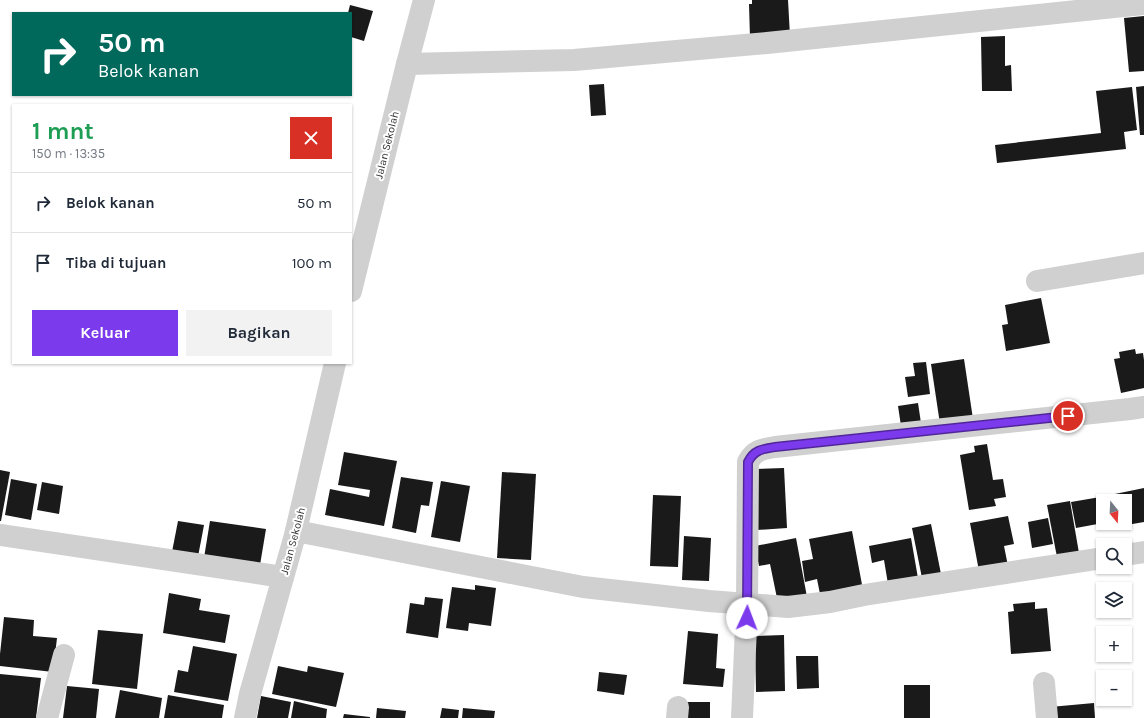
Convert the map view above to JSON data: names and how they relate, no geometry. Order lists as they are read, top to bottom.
{
  "streets": {
    "street": ["Jalan Sekolah"]
  },
  "north": "bottom",
  "page": {
    "turn": ["50 m", "Belok kanan"],
    "heading": ["1 mnt", "150 m · 13:35"],
    "list": [
      {
        "name": "Belok kanan",
        "value": "50 m"
      },
      {
        "name": "Tiba di tujuan",
        "value": "100 m"
      }
    ],
    "buttons": ["Keluar", "Bagikan"],
    "map_buttons": ["+", "−"]
  }
}
